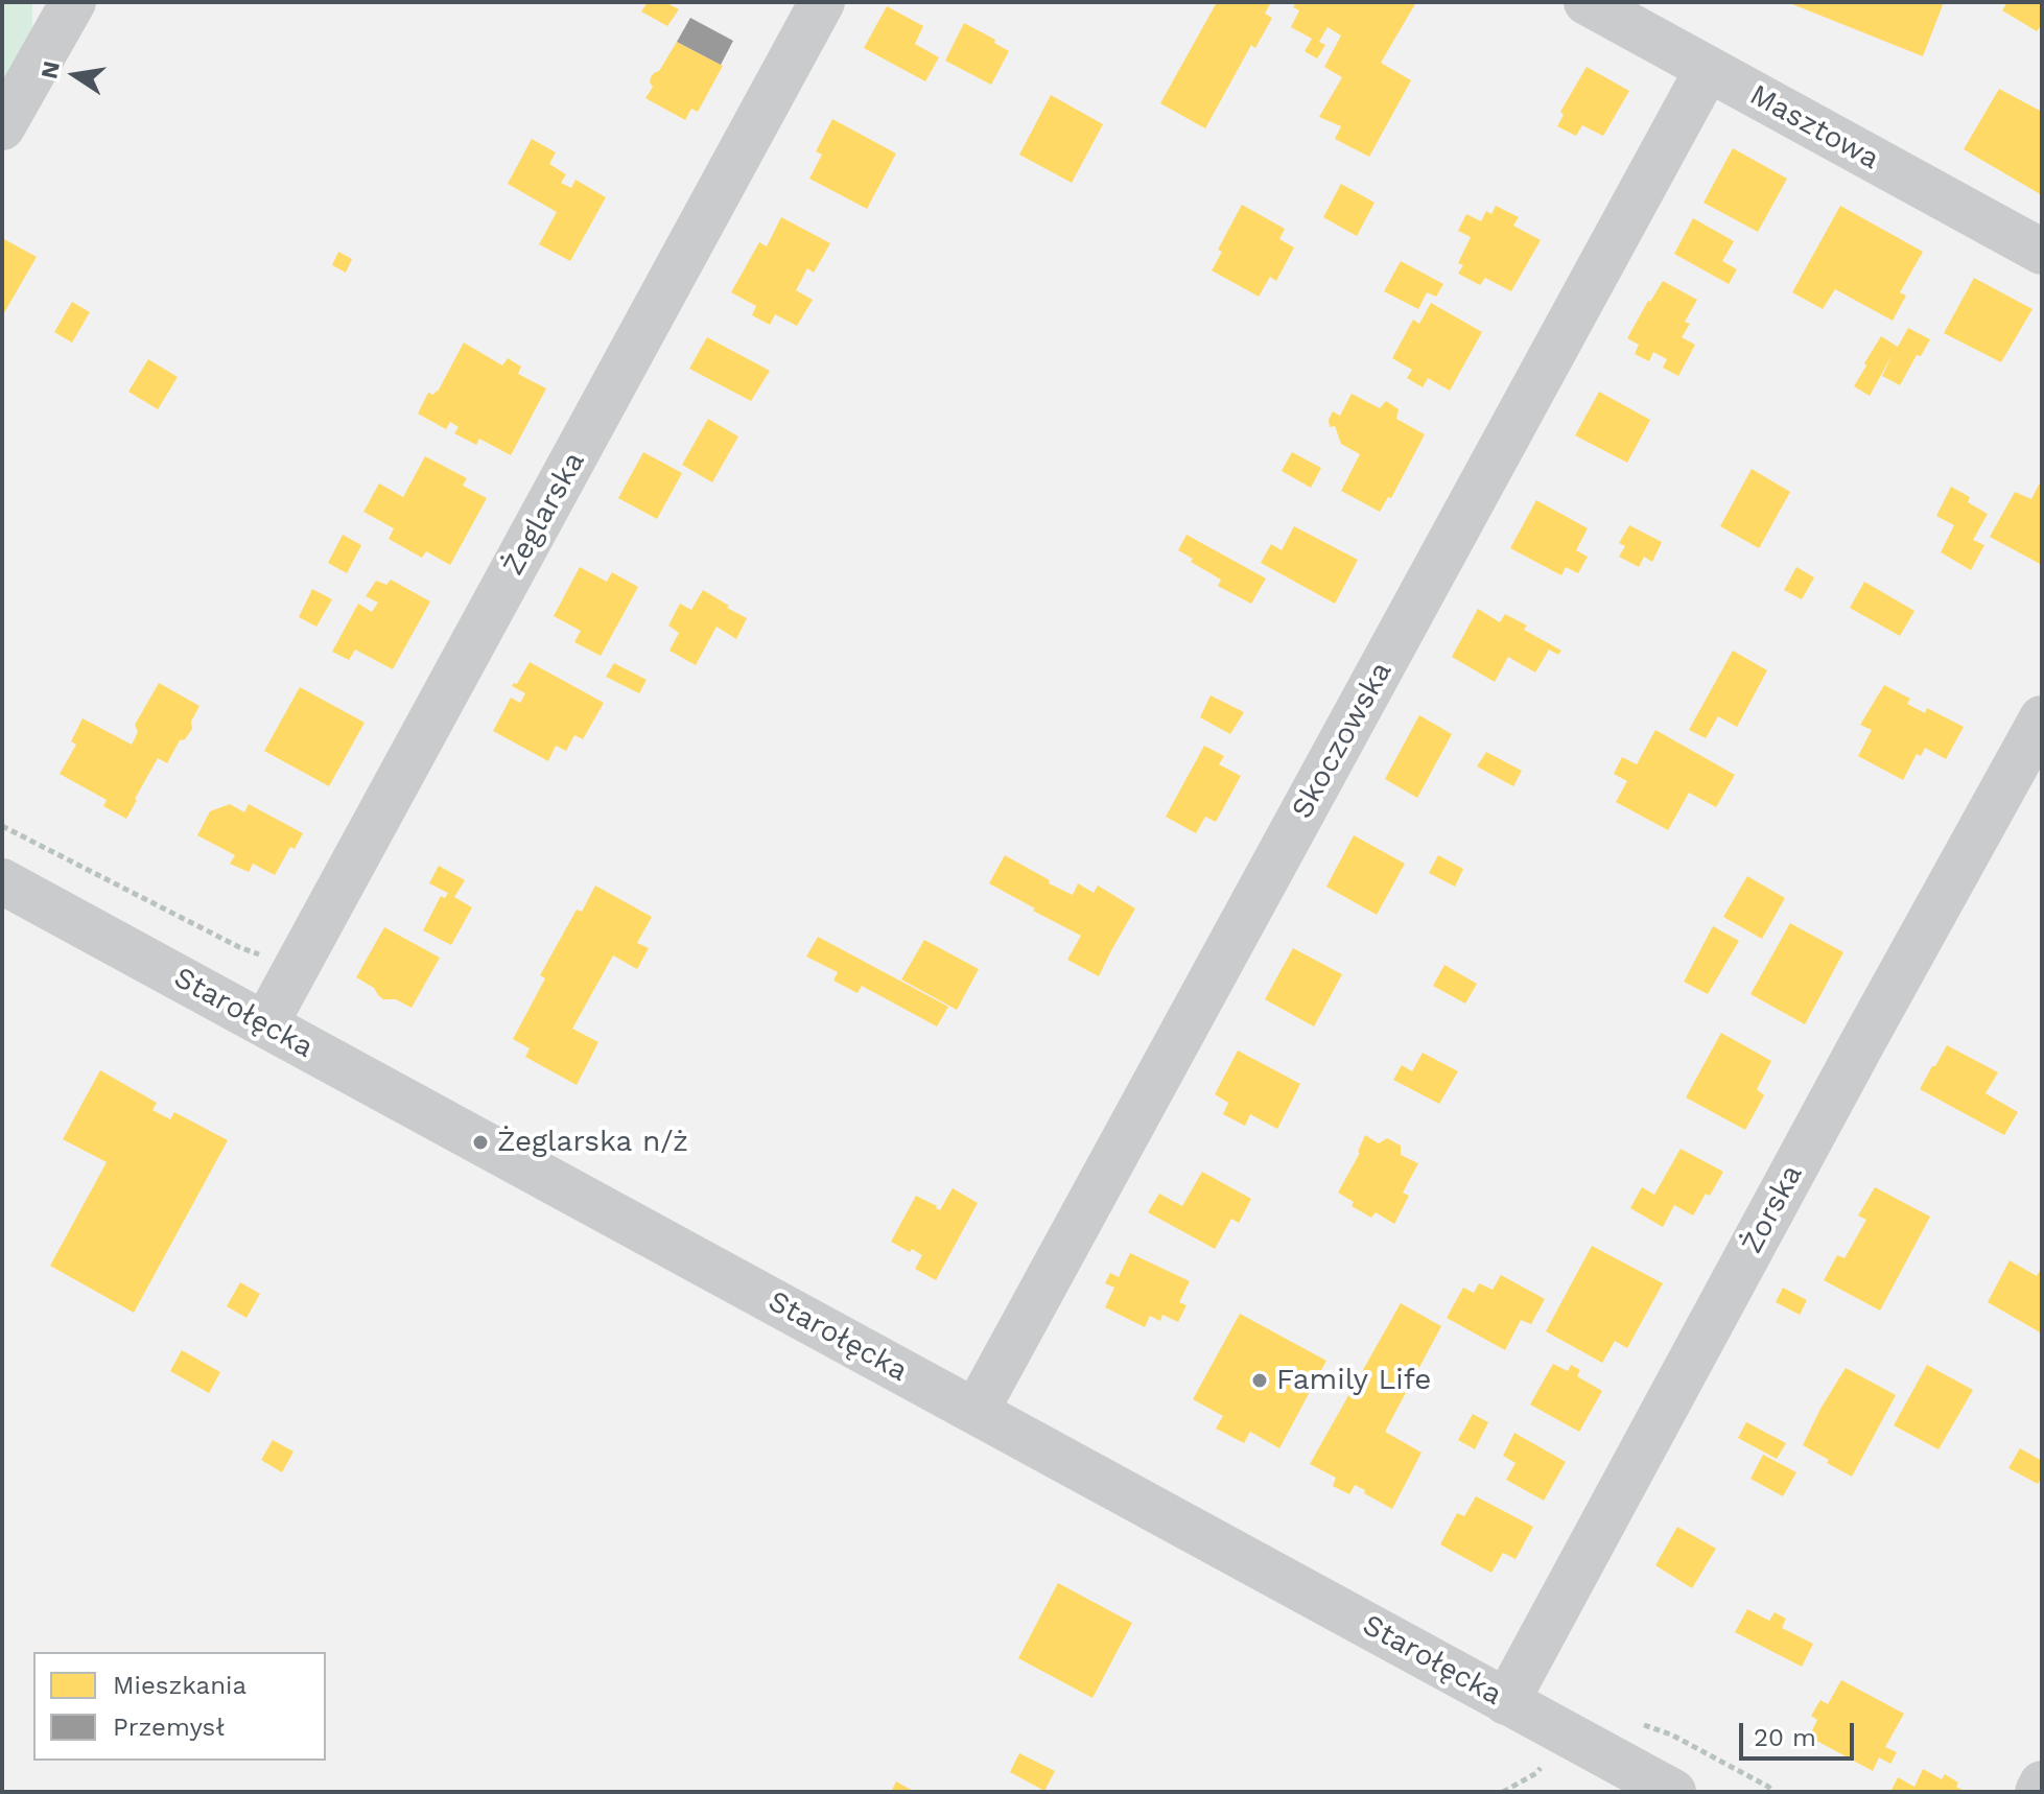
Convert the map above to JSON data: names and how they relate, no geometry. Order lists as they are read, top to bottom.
{
  "streets": {
    "street": [
      "Masztowa",
      "Żeglarska",
      "Skoczowska",
      "Starołęcka",
      "Żorska"
    ]
  },
  "crossings": [
    ["Masztowa", "Skoczowska"],
    ["Żeglarska", "Starołęcka"],
    ["Skoczowska", "Starołęcka"],
    ["Starołęcka", "Żorska"]
  ],
  "places": ["Żeglarska n/ż", "Family Life"],
  "legend": ["Mieszkania", "Przemysł"],
  "scale_bar": "20 m",
  "north": "left"
}
